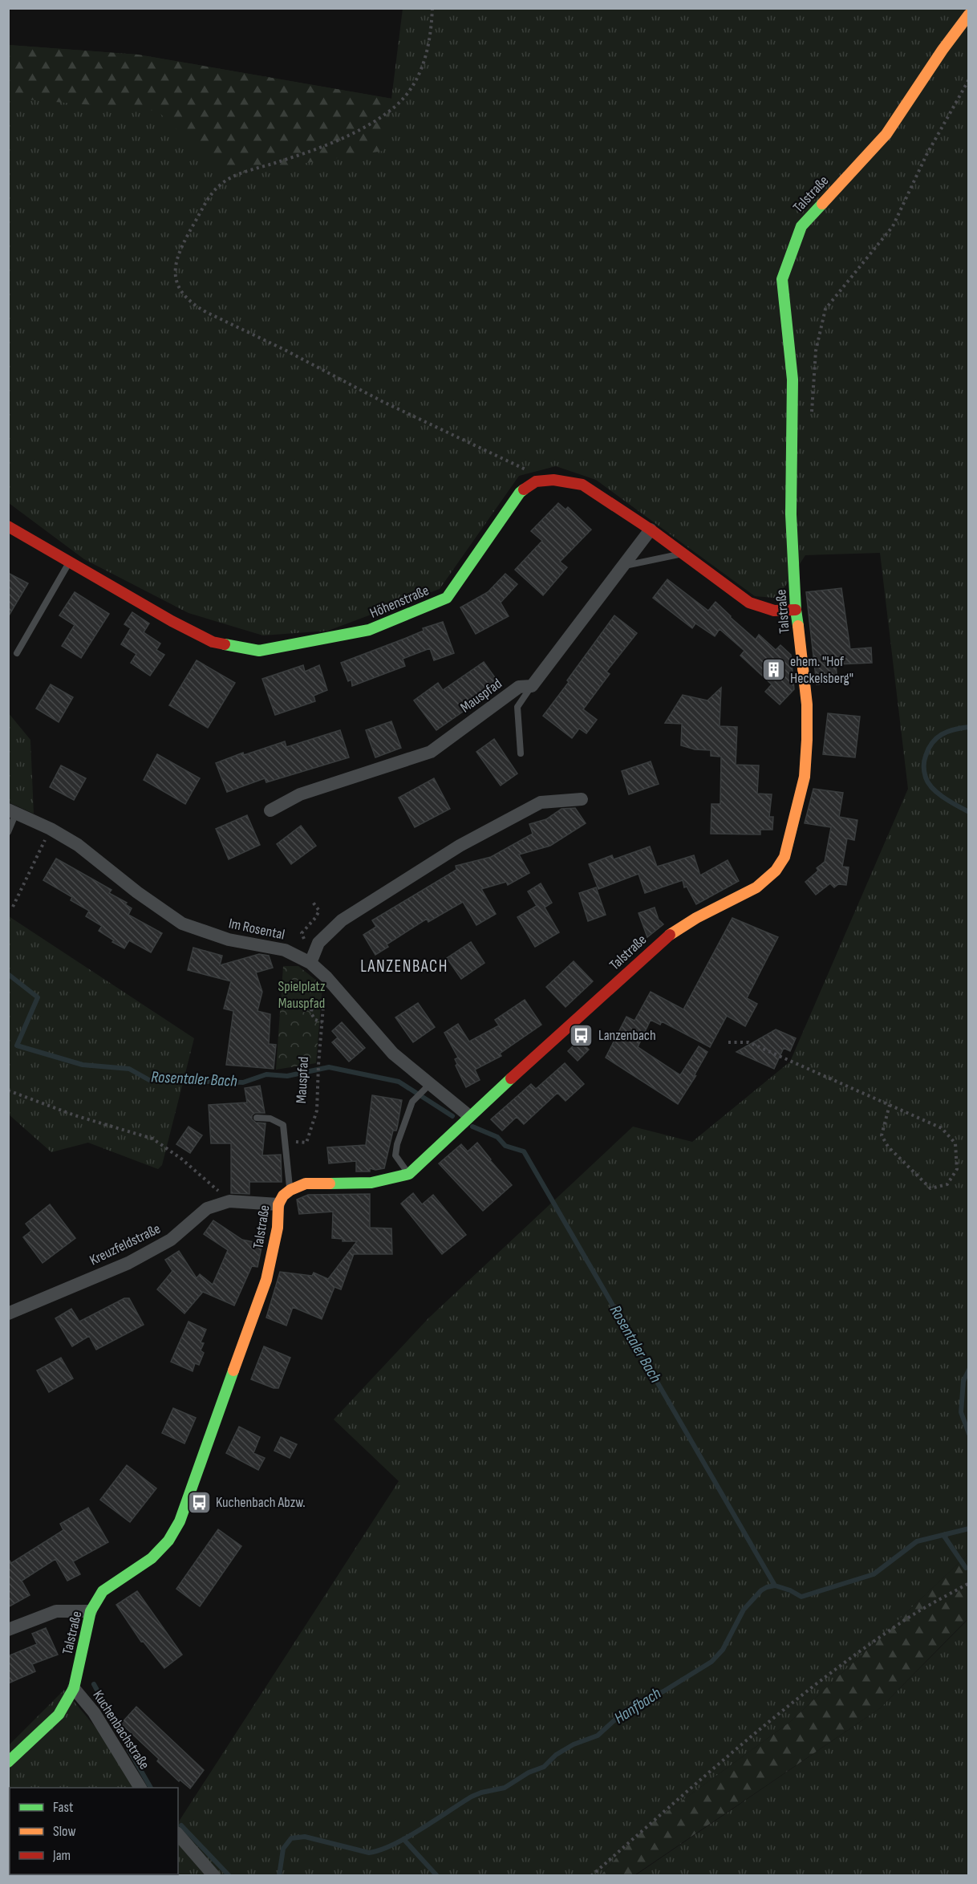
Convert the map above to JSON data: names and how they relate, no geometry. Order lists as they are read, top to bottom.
{
  "streets": {
    "main road": ["Talstraße", "Höhenstraße"],
    "street": [
      "Mauspfad",
      "Im Rosental",
      "Kreuzfeldstraße",
      "Kuchenbachstraße"
    ]
  },
  "crossings": [
    ["Talstraße", "Höhenstraße"],
    ["Talstraße", "Im Rosental"],
    ["Talstraße", "Kreuzfeldstraße"],
    ["Talstraße", "Kuchenbachstraße"],
    ["Mauspfad", "Im Rosental"]
  ],
  "districts": ["LANZENBACH"],
  "water": ["Rosentaler Bach", "Hanfbach"],
  "parks": ["Spielplatz Mauspfad"],
  "places": {
    "building": ["ehem. \"Hof Heckelsberg\""],
    "bus stop": ["Lanzenbach", "Kuchenbach Abzw."]
  },
  "legend": ["Fast", "Slow", "Jam"]
}
